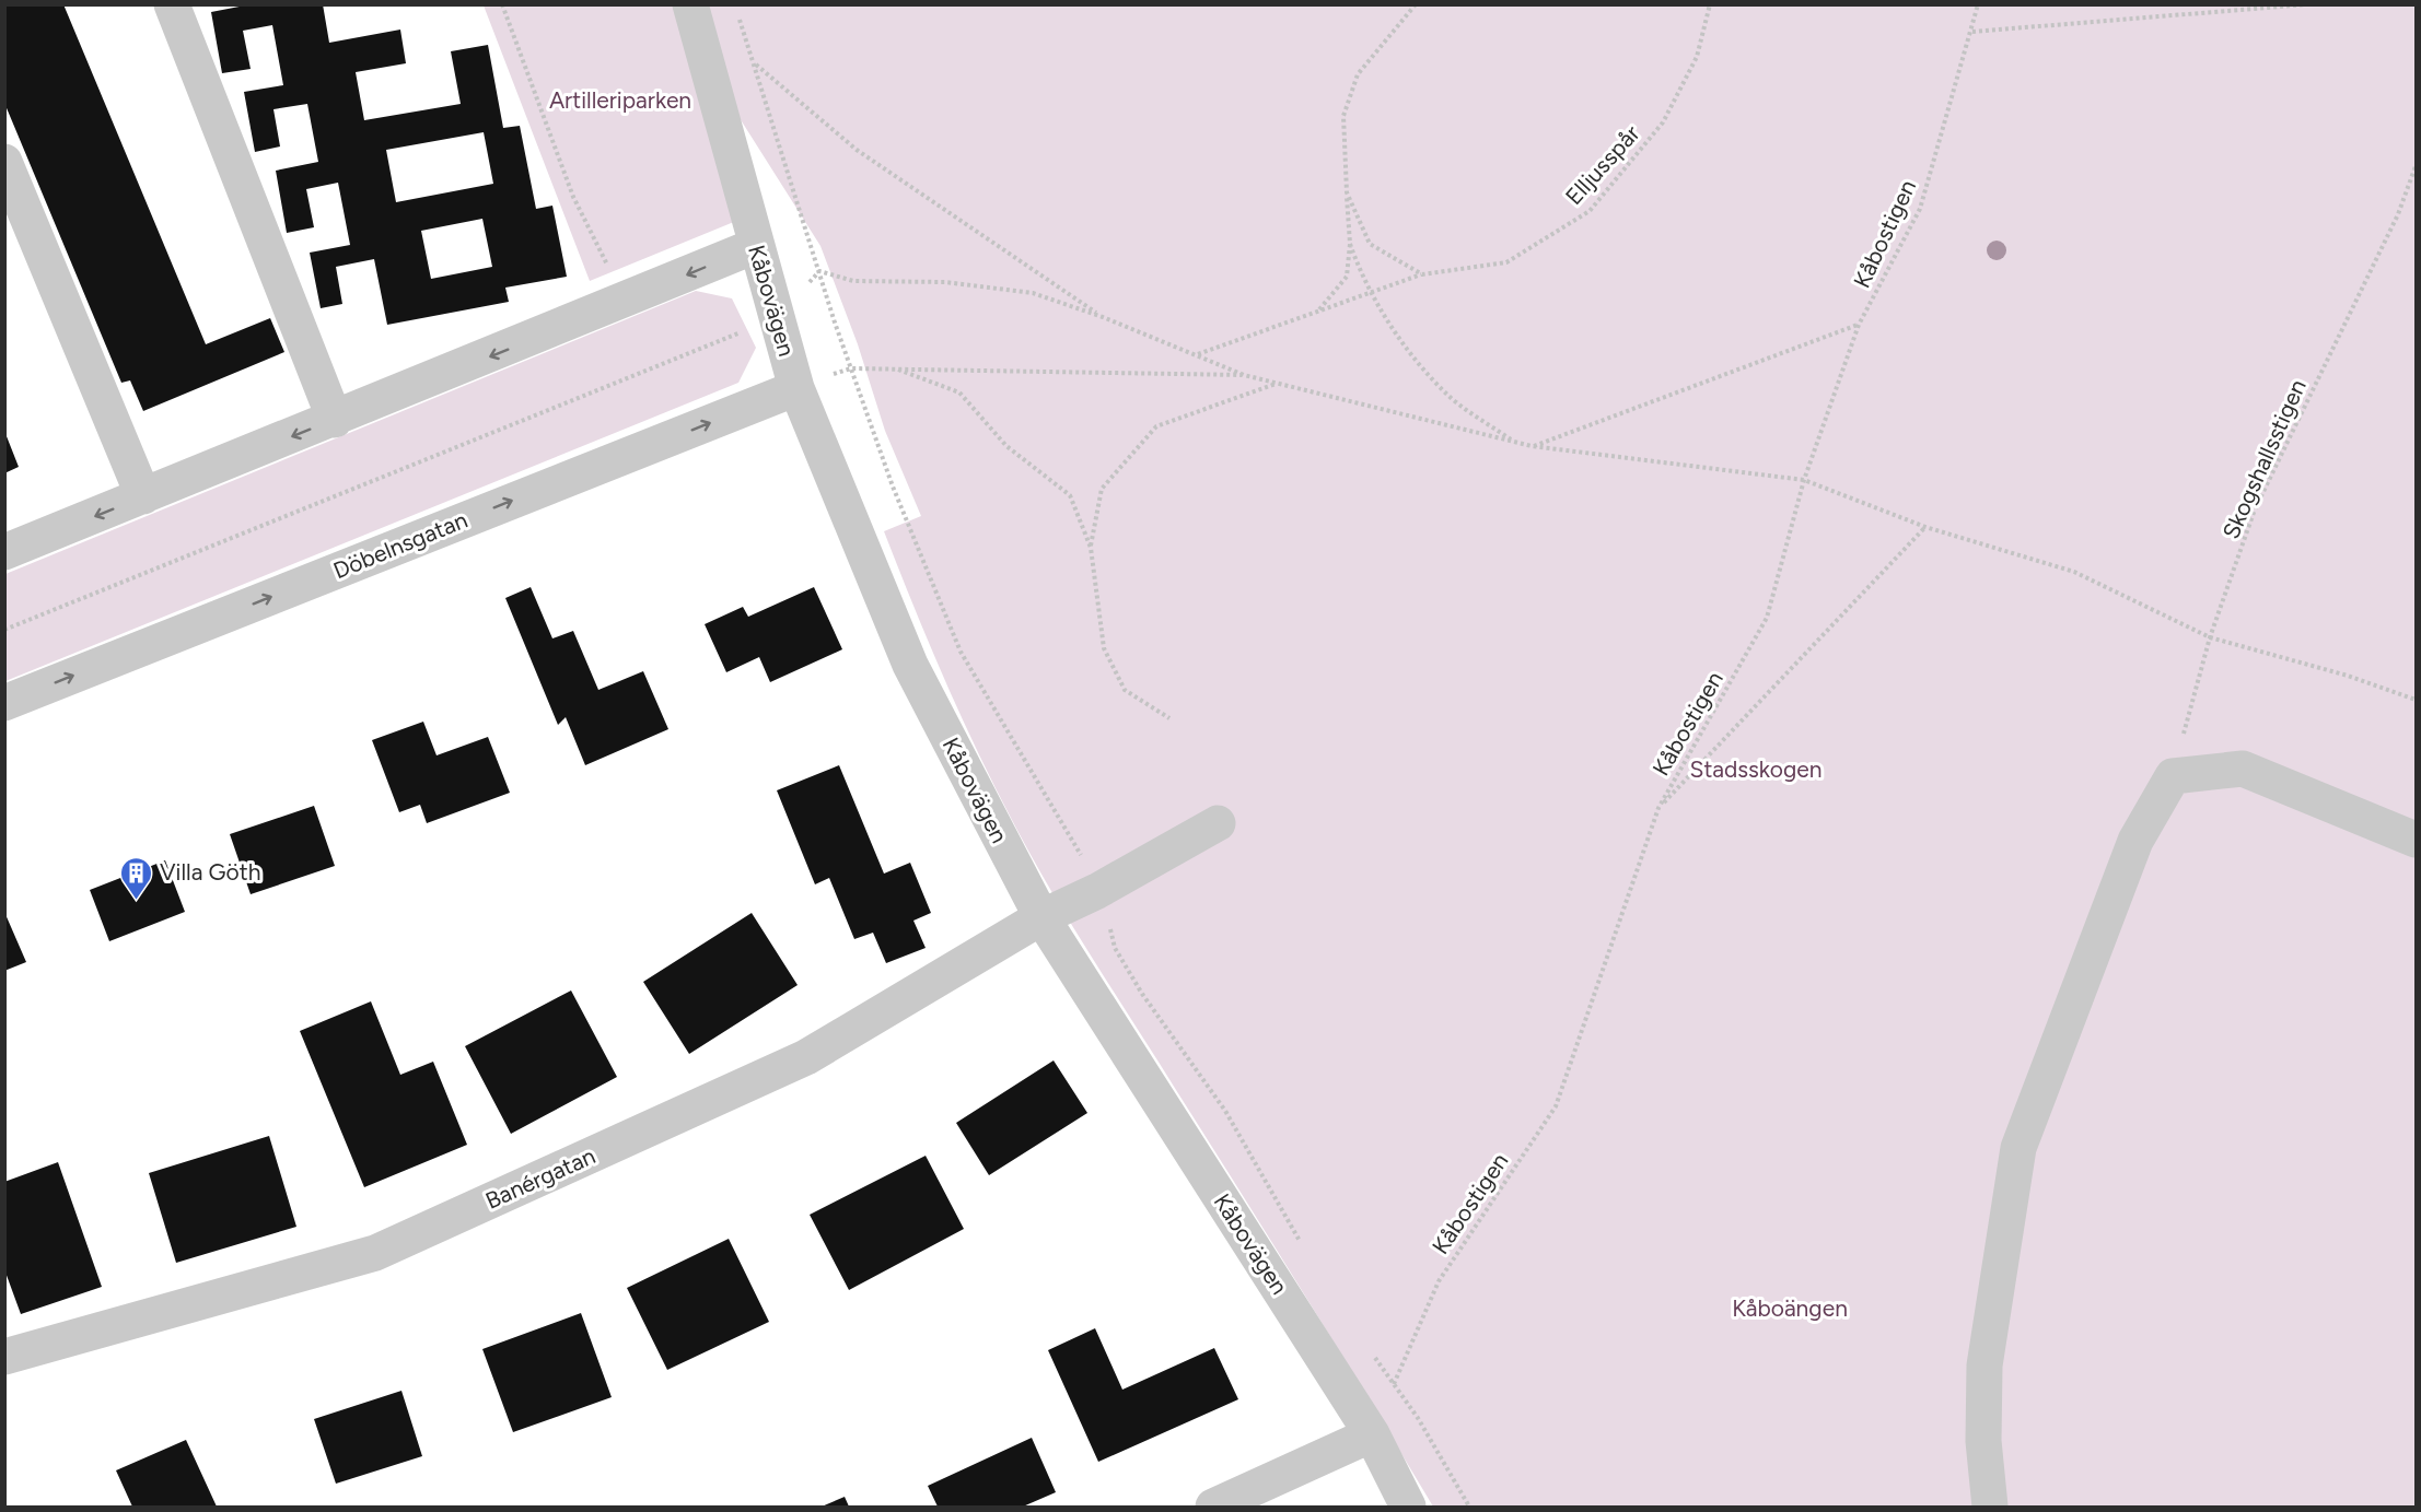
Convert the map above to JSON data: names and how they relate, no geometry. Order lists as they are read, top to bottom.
{
  "streets": {
    "street": ["Kåbovägen", "Döbelnsgatan", "Banérgatan"],
    "path": ["Elljusspår", "Kåbostigen", "Skogshallsstigen"]
  },
  "crossings": [
    ["Kåbostigen", "Kåbovägen"],
    ["Kåbovägen", "Döbelnsgatan"],
    ["Kåbovägen", "Banérgatan"]
  ],
  "parks": ["Artilleriparken", "Stadsskogen", "Kåboängen"],
  "places": {
    "building": ["Villa Göth"]
  }
}
